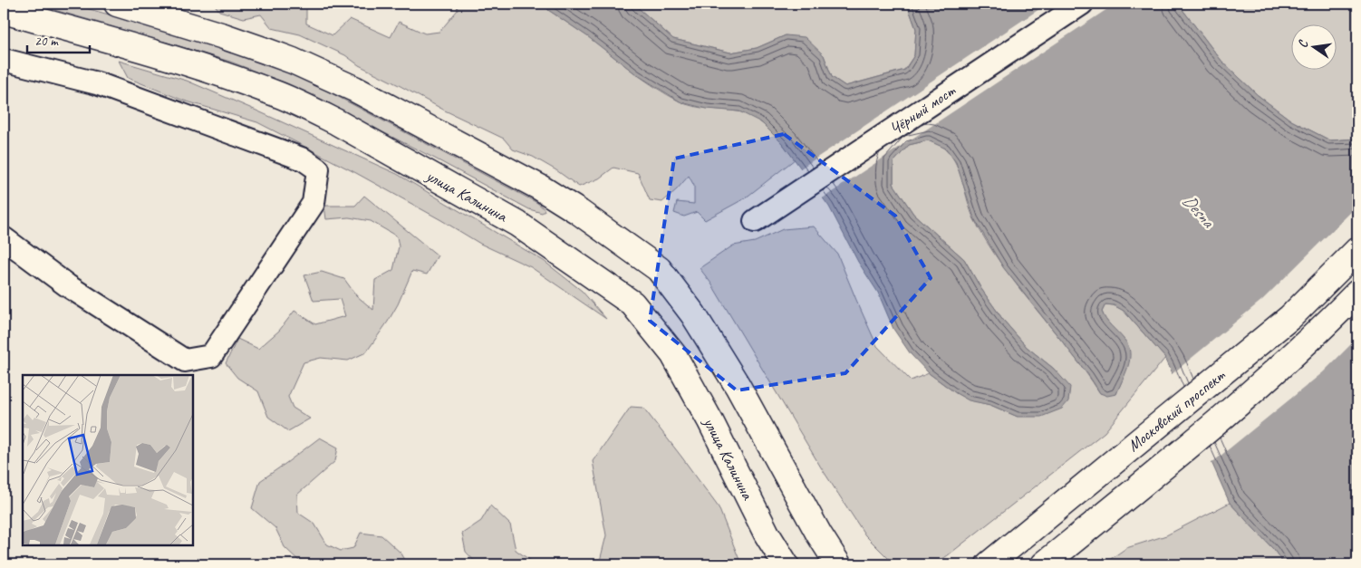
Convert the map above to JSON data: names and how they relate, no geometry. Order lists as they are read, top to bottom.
{
  "streets": {
    "main road": ["улица Калинина", "Московский проспект"],
    "street": ["Чёрный мост"]
  },
  "water": ["Desna"],
  "scale_bar": "20 m",
  "north": "left"
}
